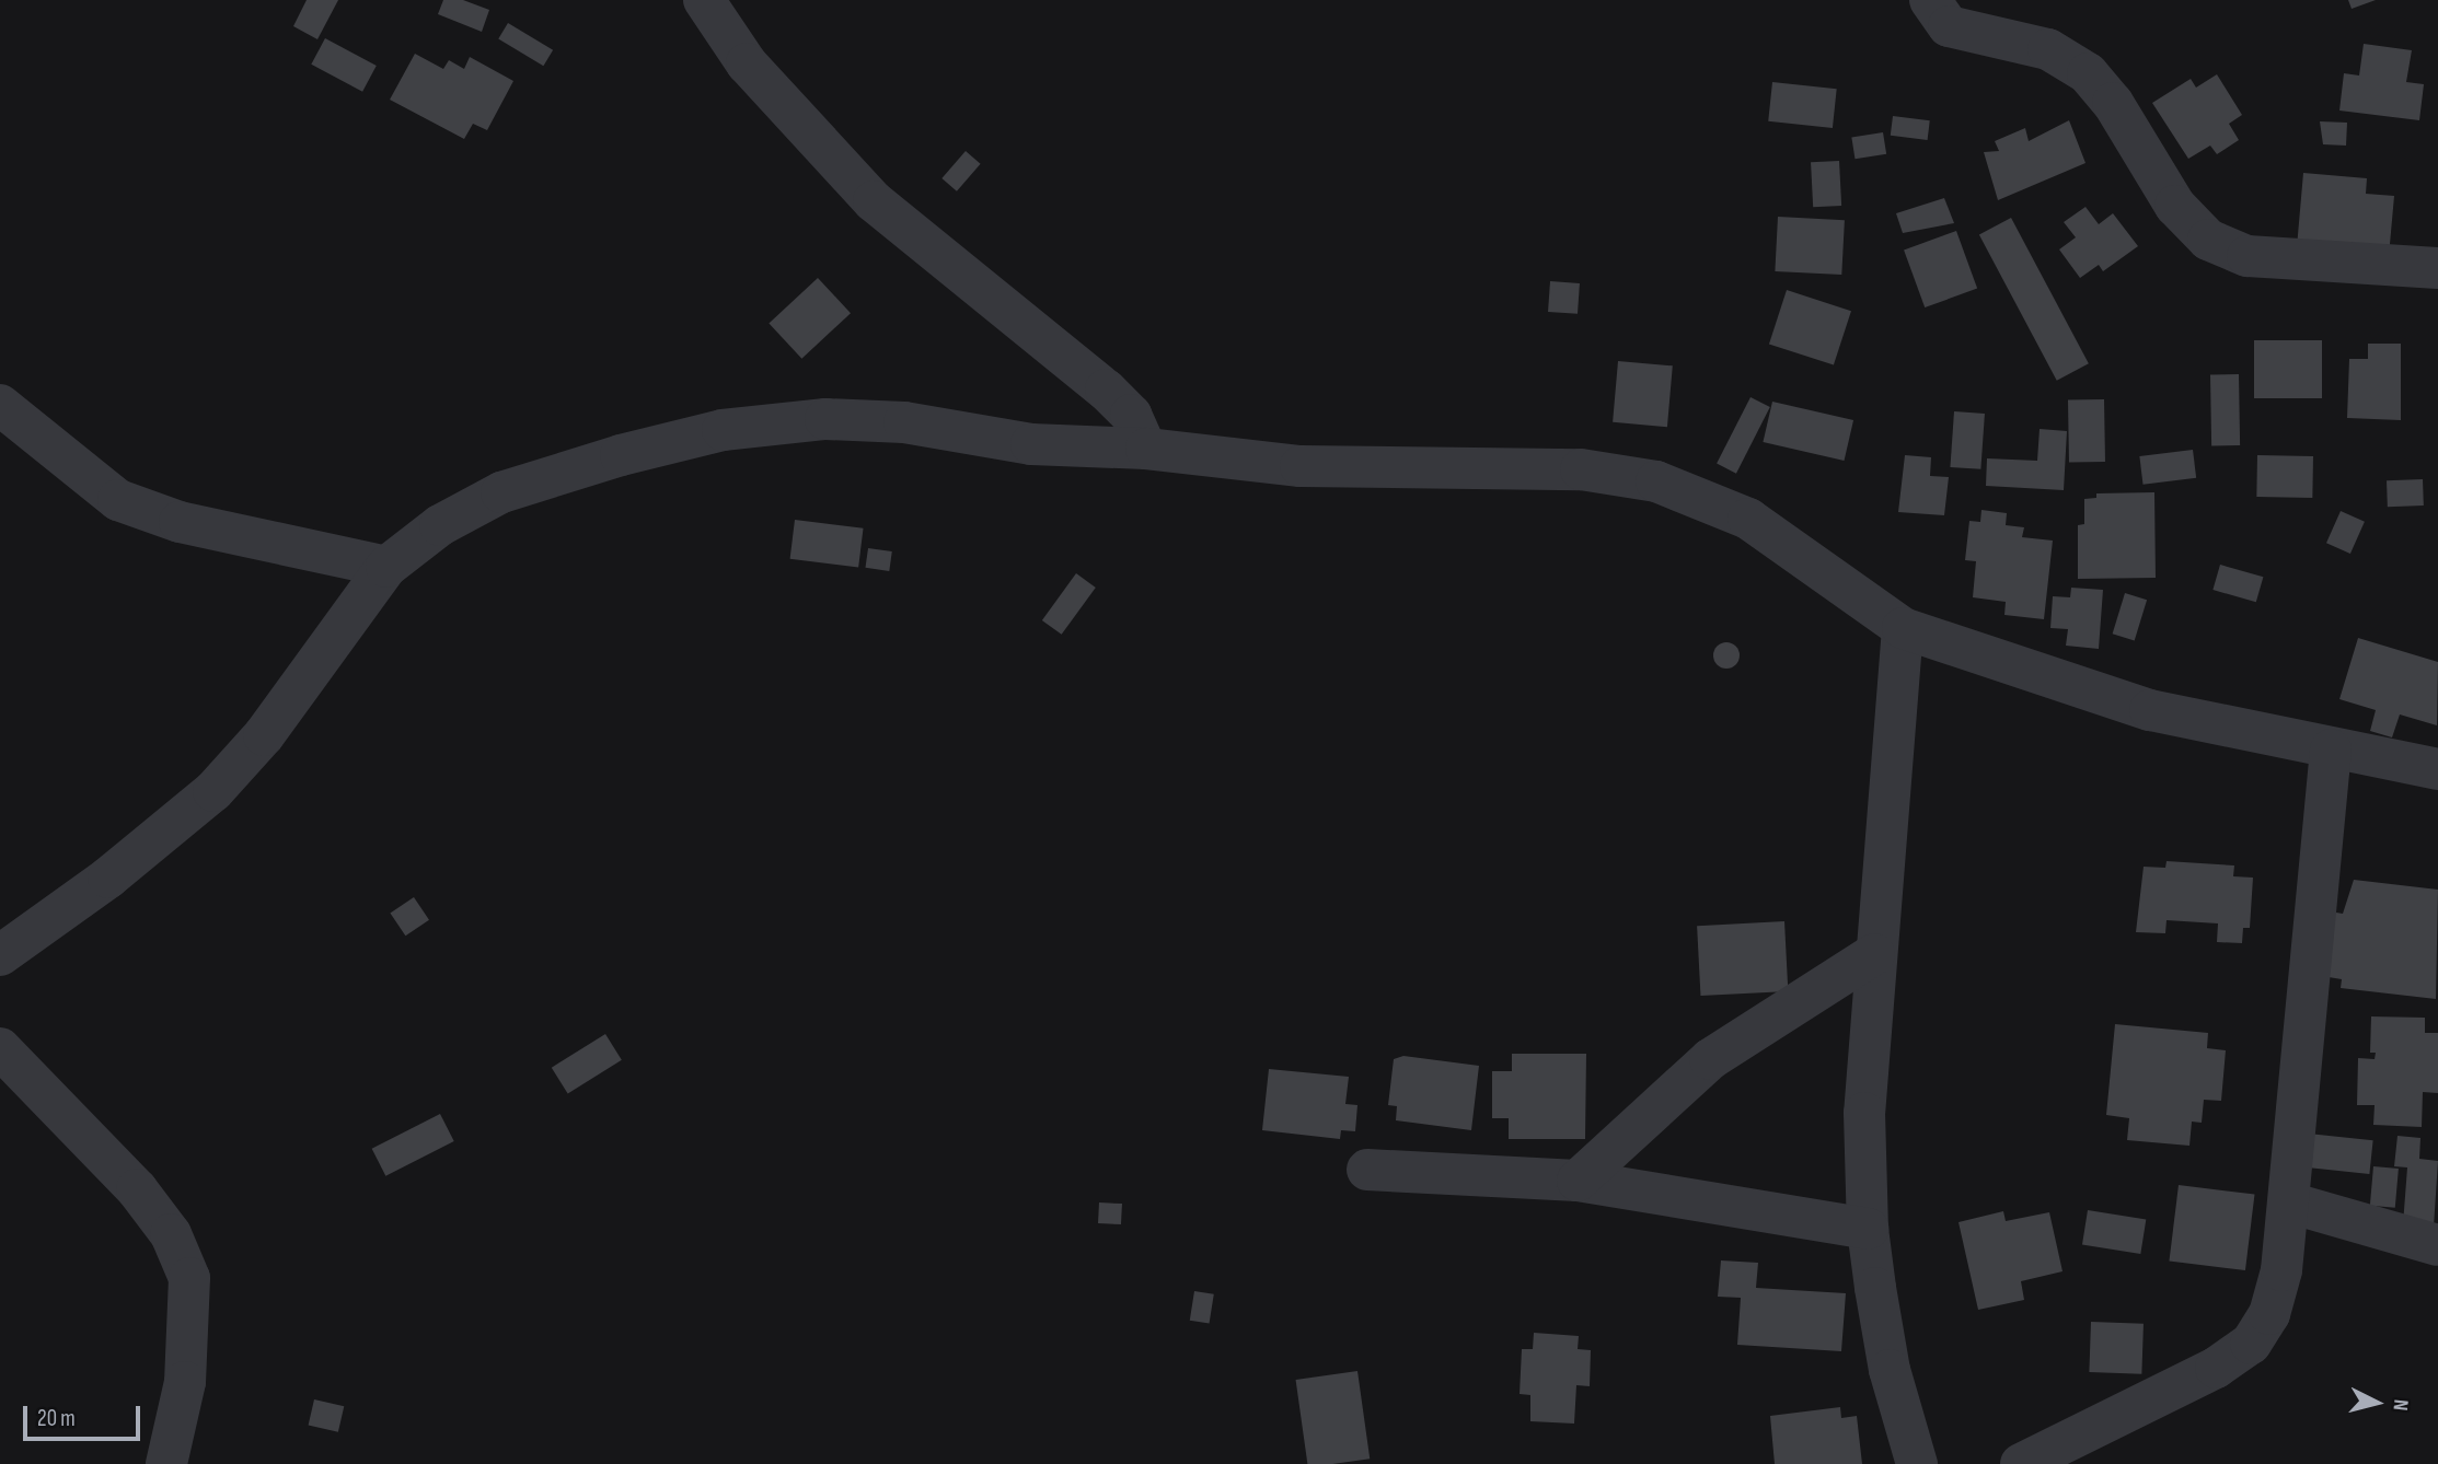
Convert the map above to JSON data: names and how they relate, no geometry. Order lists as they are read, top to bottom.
{
  "scale_bar": "20 m",
  "north": "right"
}
